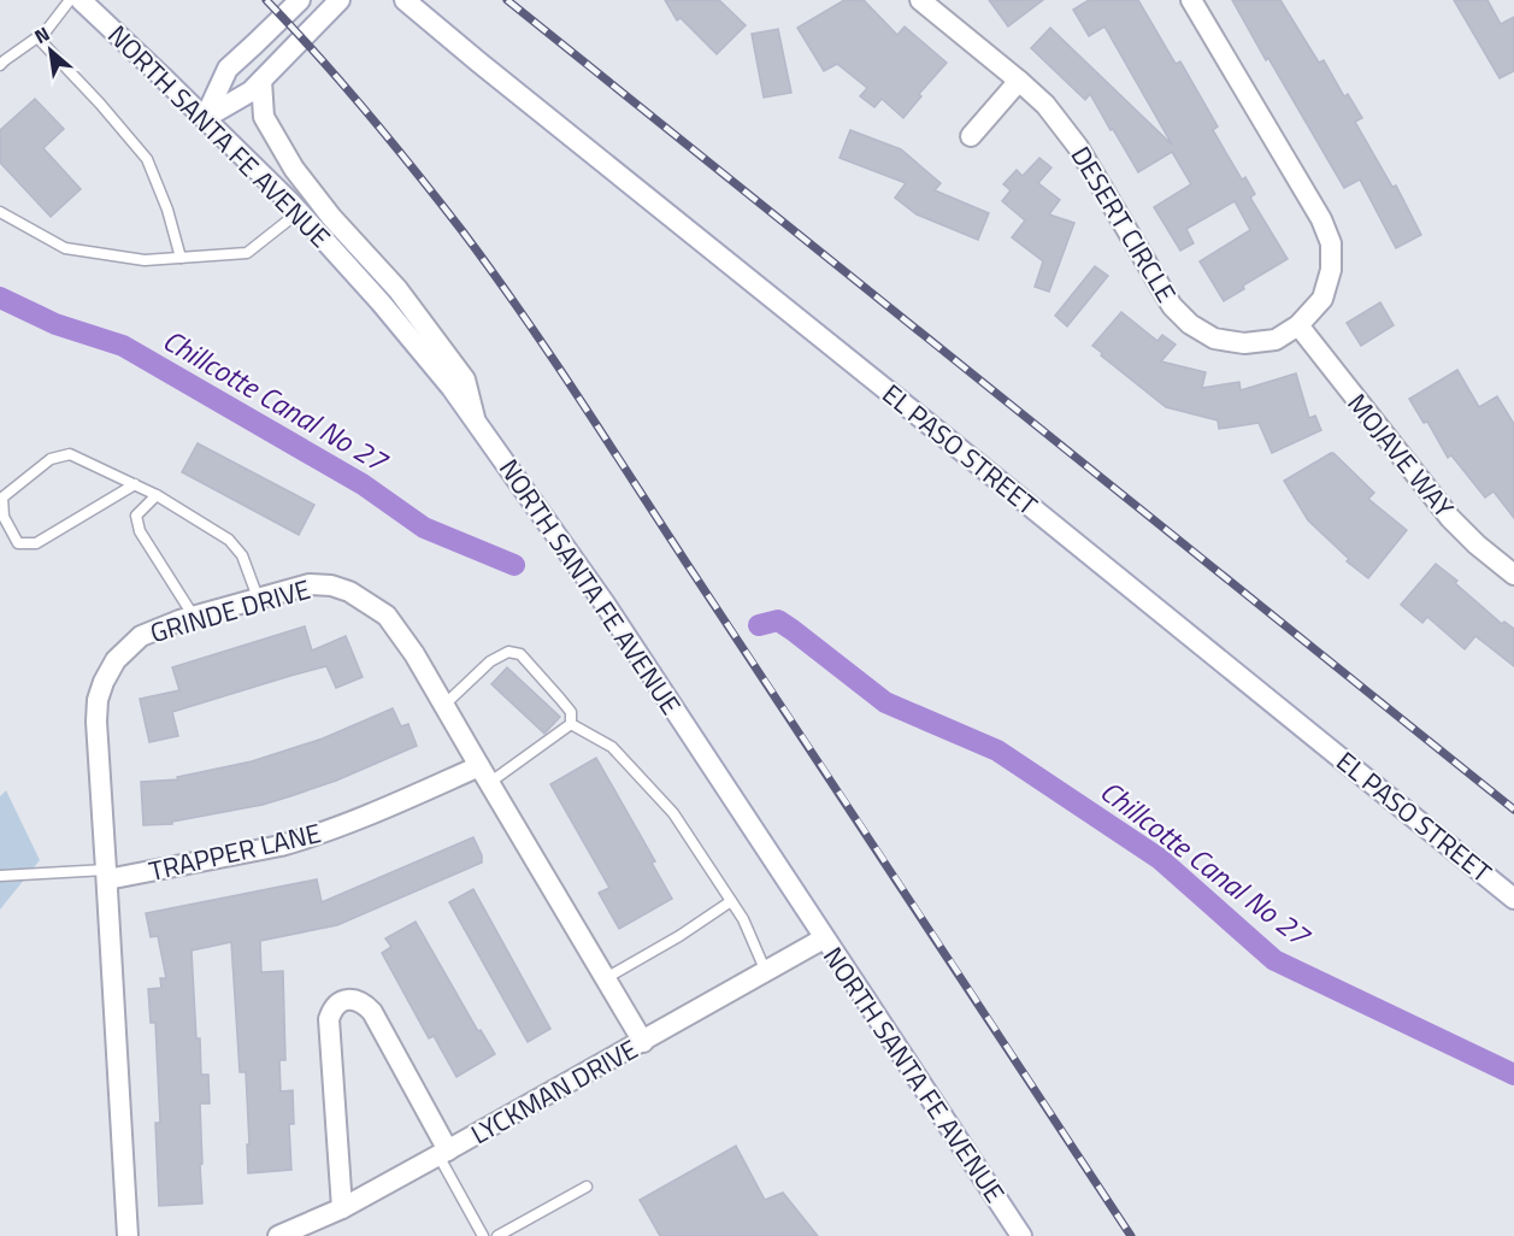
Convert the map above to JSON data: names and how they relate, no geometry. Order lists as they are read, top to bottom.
{
  "streets": {
    "street": [
      "NORTH SANTA FE AVENUE",
      "DESERT CIRCLE",
      "EL PASO STREET",
      "MOJAVE WAY",
      "GRINDE DRIVE",
      "TRAPPER LANE",
      "LYCKMAN DRIVE"
    ]
  },
  "crossings": [
    ["NORTH SANTA FE AVENUE", "LYCKMAN DRIVE"],
    ["DESERT CIRCLE", "MOJAVE WAY"],
    ["GRINDE DRIVE", "TRAPPER LANE"],
    ["GRINDE DRIVE", "LYCKMAN DRIVE"]
  ],
  "water": ["Chillcotte Canal No 27"],
  "north": "top left"
}
